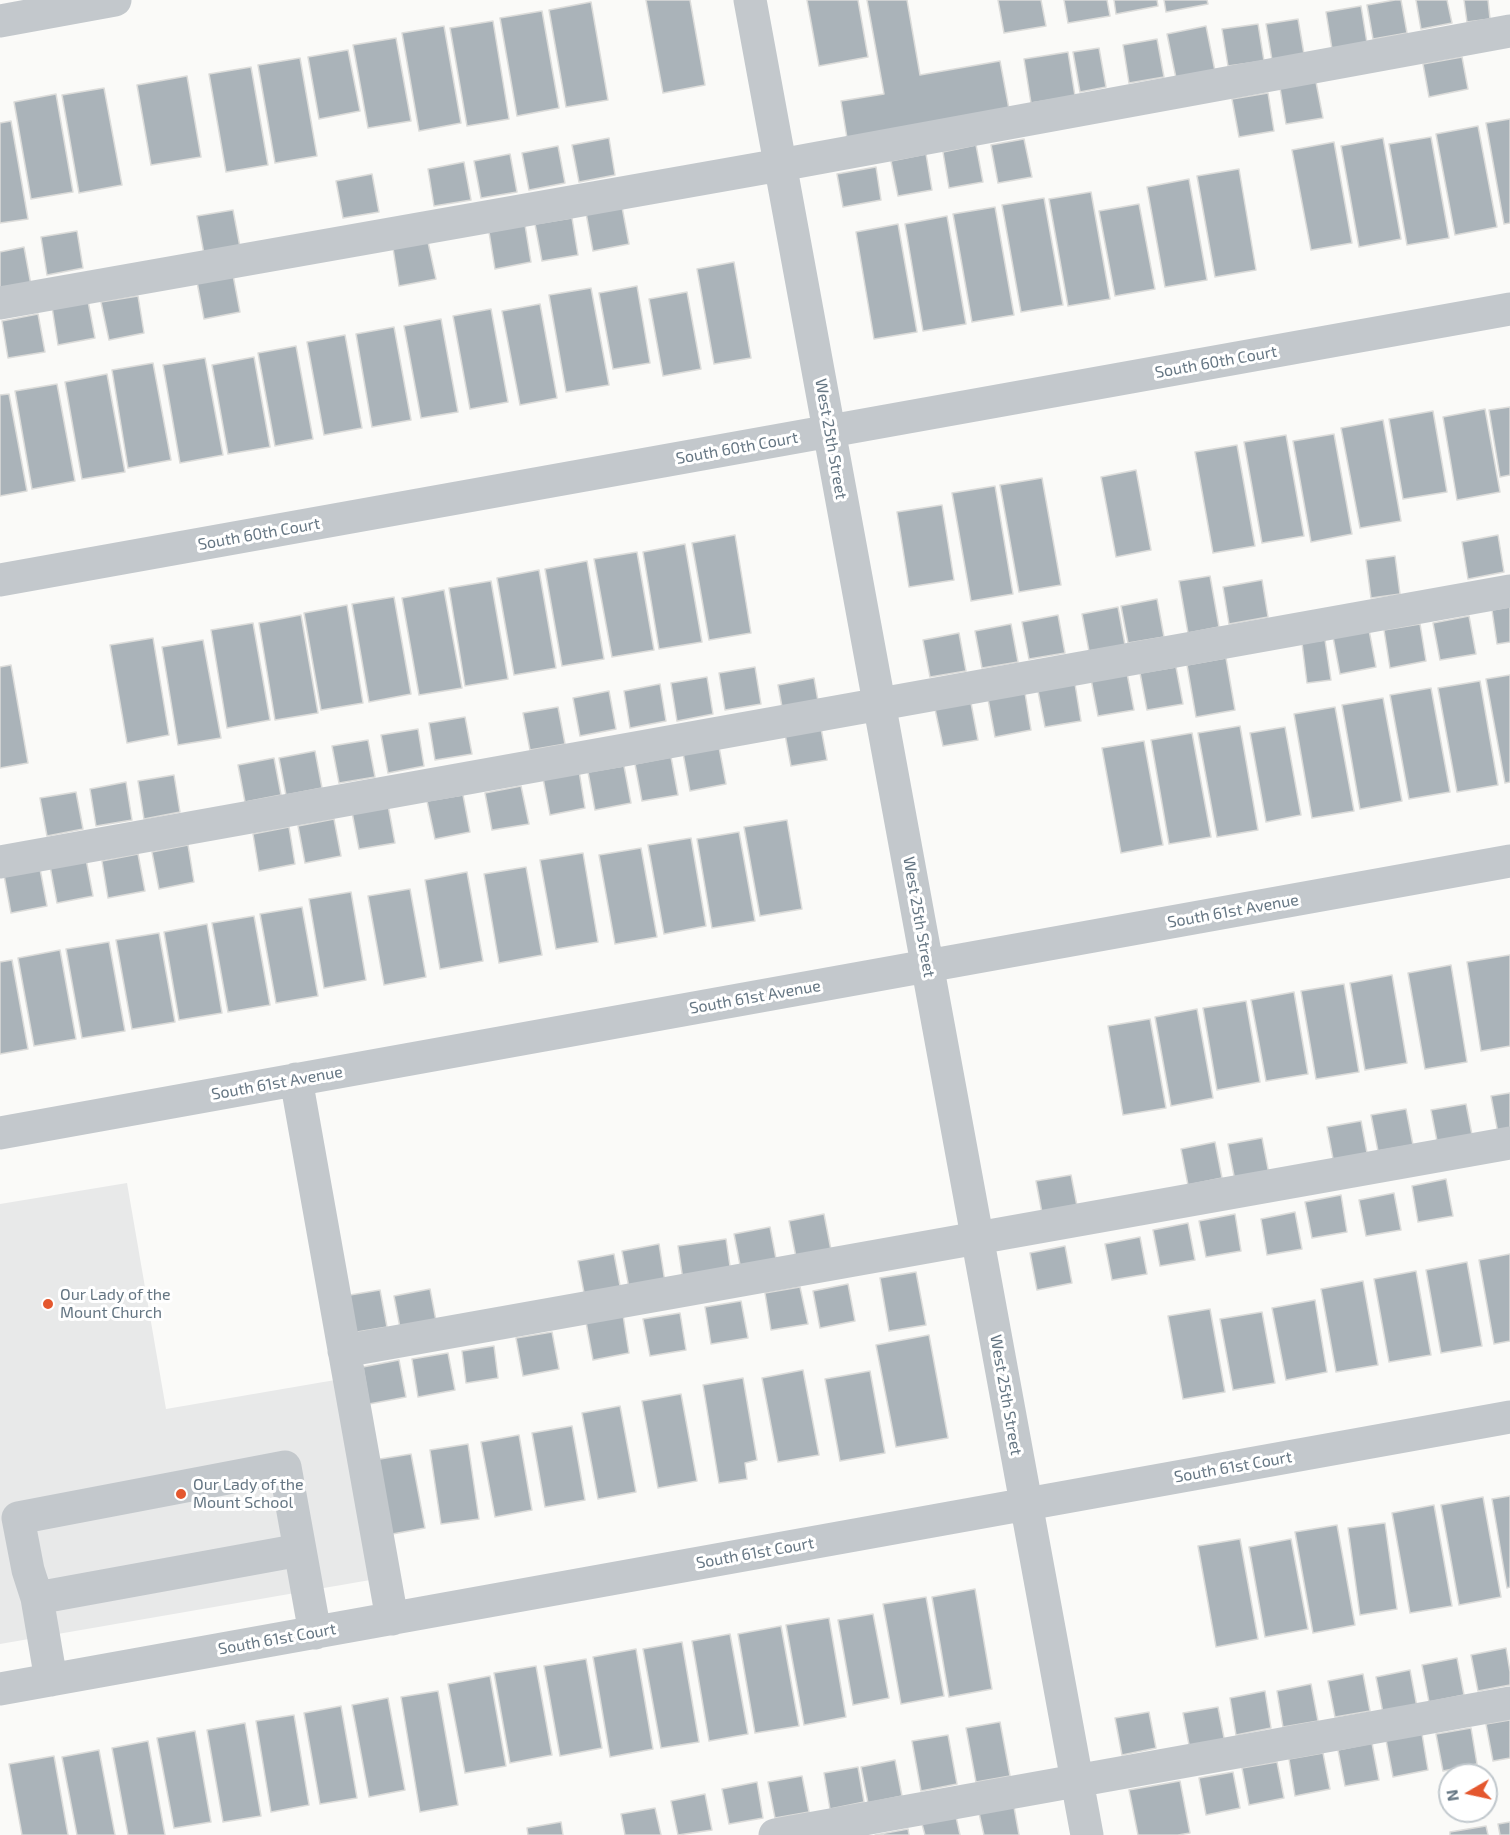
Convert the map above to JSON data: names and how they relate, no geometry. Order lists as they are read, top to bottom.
{
  "streets": {
    "street": [
      "South 60th Court",
      "West 25th Street",
      "South 61st Avenue",
      "South 61st Court"
    ]
  },
  "crossings": [
    ["South 60th Court", "West 25th Street"],
    ["West 25th Street", "South 61st Avenue"],
    ["West 25th Street", "South 61st Court"]
  ],
  "places": ["Our Lady of the Mount Church", "Our Lady of the Mount School"],
  "north": "left"
}
